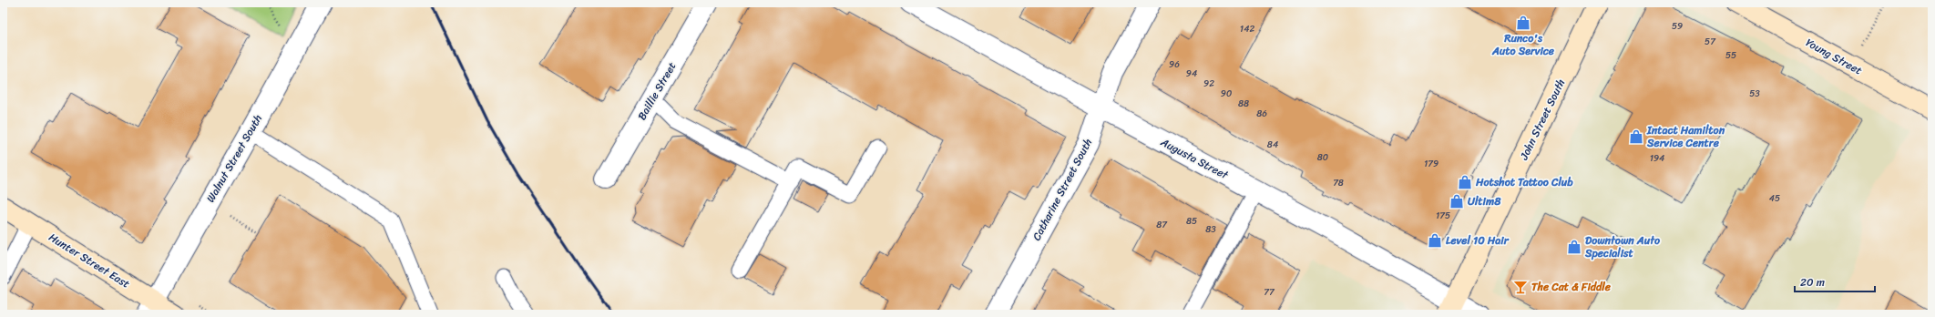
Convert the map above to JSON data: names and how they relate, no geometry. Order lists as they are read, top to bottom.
{
  "streets": {
    "street": [
      "Young Street",
      "Baillie Street",
      "John Street South",
      "Walnut Street South",
      "Augusta Street",
      "Catharine Street South",
      "Hunter Street East"
    ]
  },
  "crossings": [
    ["John Street South", "Augusta Street"],
    ["Walnut Street South", "Hunter Street East"],
    ["Augusta Street", "Catharine Street South"]
  ],
  "places": {
    "shop": [
      "Runco's Auto Service",
      "Intact Hamilton Service Centre",
      "Hotshot Tattoo Club",
      "Ultim8",
      "Level 10 Hair",
      "Downtown Auto Specialist"
    ],
    "bar": ["The Cat & Fiddle"]
  },
  "house_numbers": [
    "59",
    "142",
    "57",
    "55",
    "96",
    "94",
    "92",
    "90",
    "53",
    "88",
    "86",
    "84",
    "80",
    "194",
    "179",
    "78",
    "45",
    "175",
    "85",
    "87",
    "83",
    "77"
  ],
  "scale_bar": "20 m"
}
